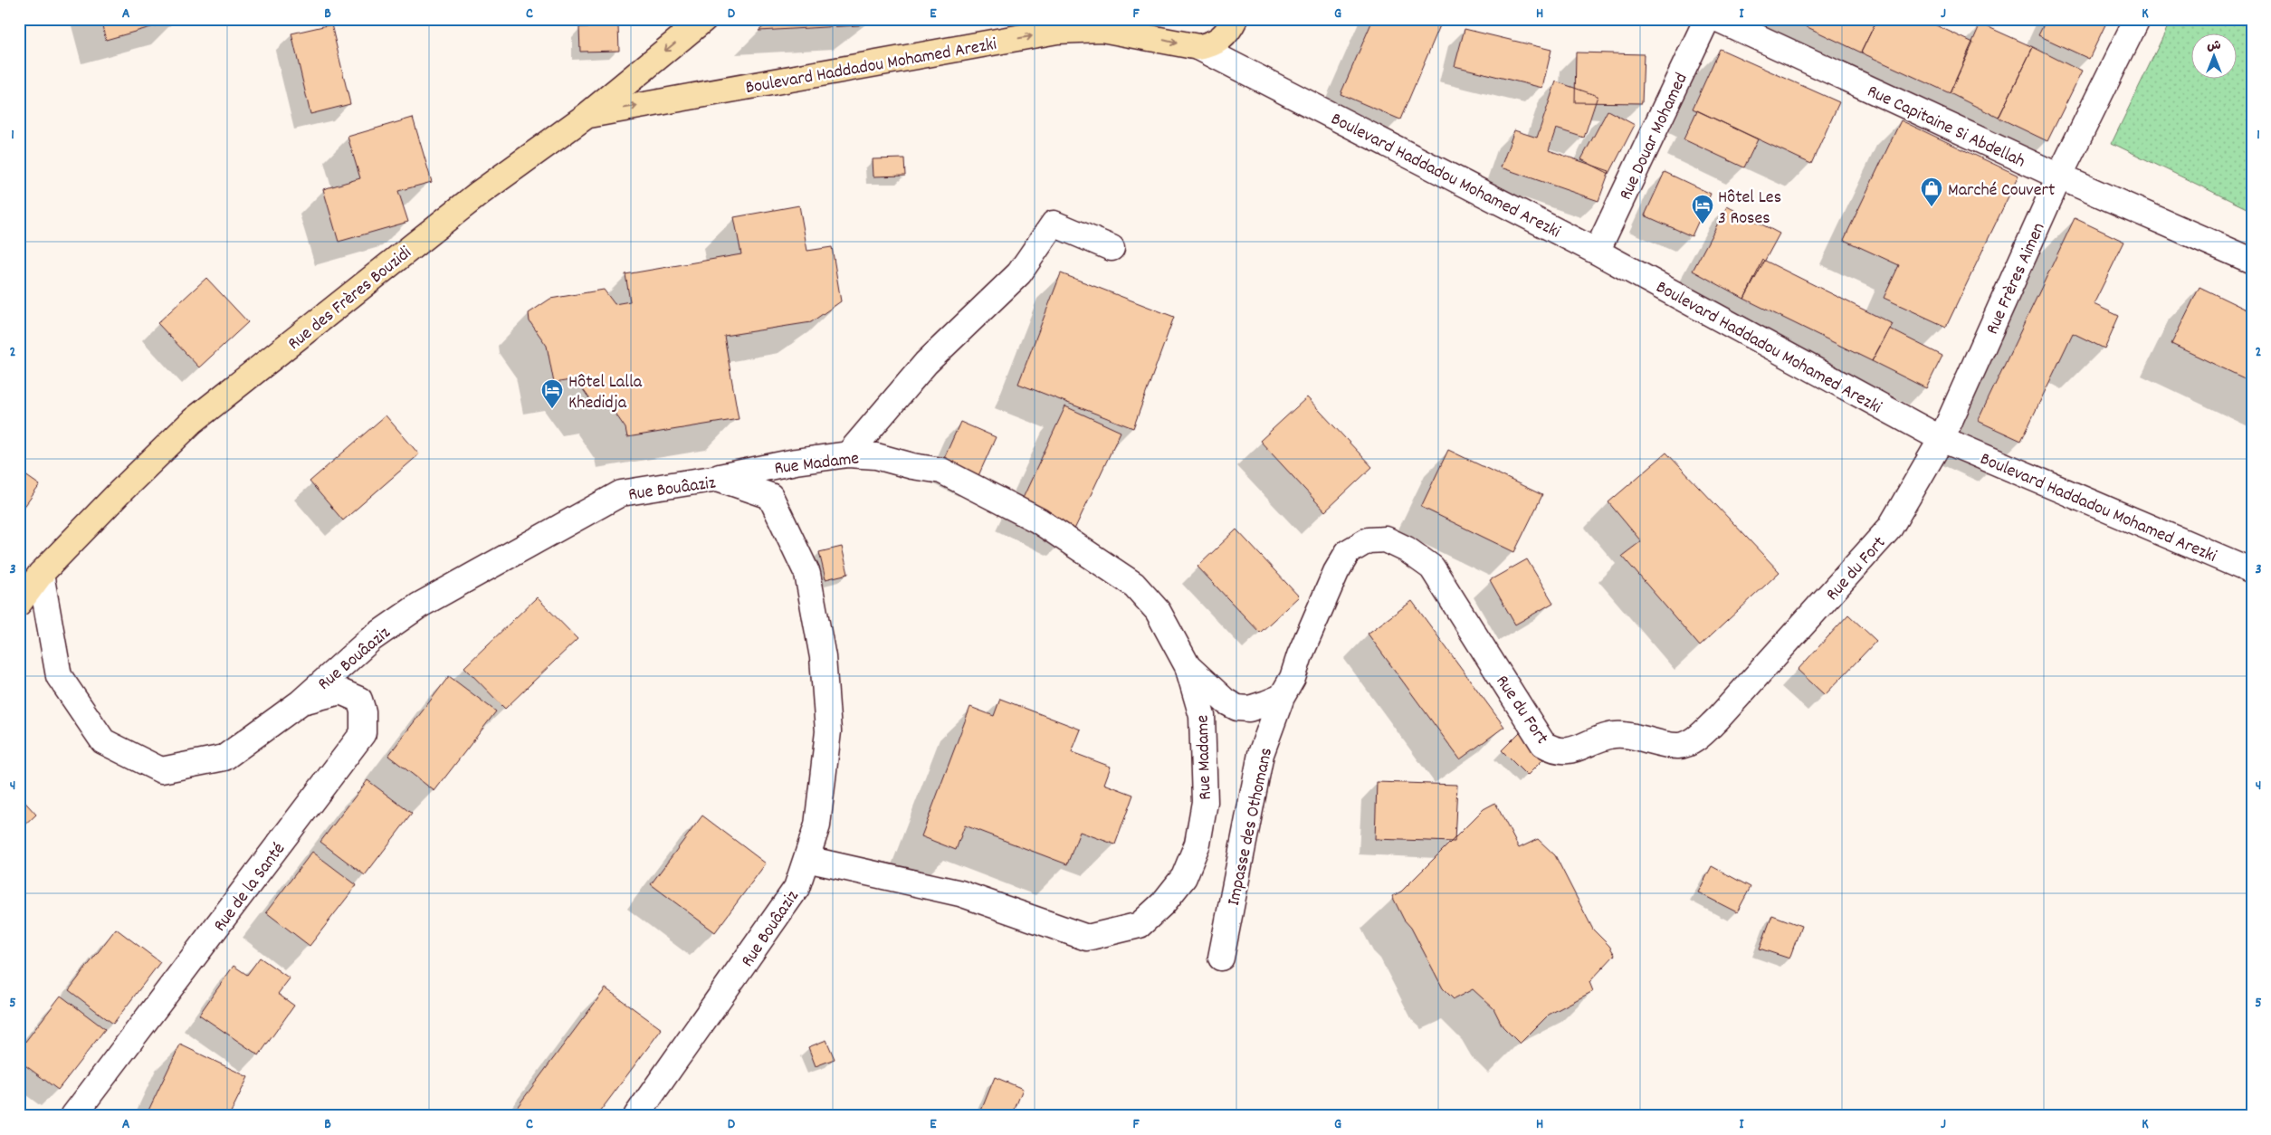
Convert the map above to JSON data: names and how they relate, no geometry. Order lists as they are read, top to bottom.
{
  "streets": {
    "main road": ["Boulevard Haddadou Mohamed Arezki", "Rue des Frères Bouzidi"],
    "street": [
      "Rue Capitaine Si Abdellah",
      "Rue Douar Mohamed",
      "Rue Frères Aimen",
      "Rue Madame",
      "Rue Bouâaziz",
      "Rue du Fort",
      "Impasse des Othomans",
      "Rue de la Santé"
    ]
  },
  "crossings": [
    ["Boulevard Haddadou Mohamed Arezki", "Rue Douar Mohamed"],
    ["Boulevard Haddadou Mohamed Arezki", "Rue Frères Aimen"],
    ["Boulevard Haddadou Mohamed Arezki", "Rue des Frères Bouzidi"],
    ["Boulevard Haddadou Mohamed Arezki", "Rue du Fort"],
    ["Rue Capitaine Si Abdellah", "Rue Frères Aimen"],
    ["Rue Frères Aimen", "Rue du Fort"],
    ["Rue des Frères Bouzidi", "Rue Bouâaziz"],
    ["Rue Madame", "Rue Bouâaziz"],
    ["Rue Bouâaziz", "Rue de la Santé"],
    ["Rue du Fort", "Impasse des Othomans"]
  ],
  "places": {
    "shop": ["Marché Couvert"],
    "hotel": ["Hôtel Les 3 Roses", "Hôtel Lalla Khedidja"]
  },
  "north": "top",
  "grid": {
    "columns": [
      "A",
      "B",
      "C",
      "D",
      "E",
      "F",
      "G",
      "H",
      "I",
      "J",
      "K"
    ],
    "rows": [
      "1",
      "2",
      "3",
      "4",
      "5"
    ]
  }
}
